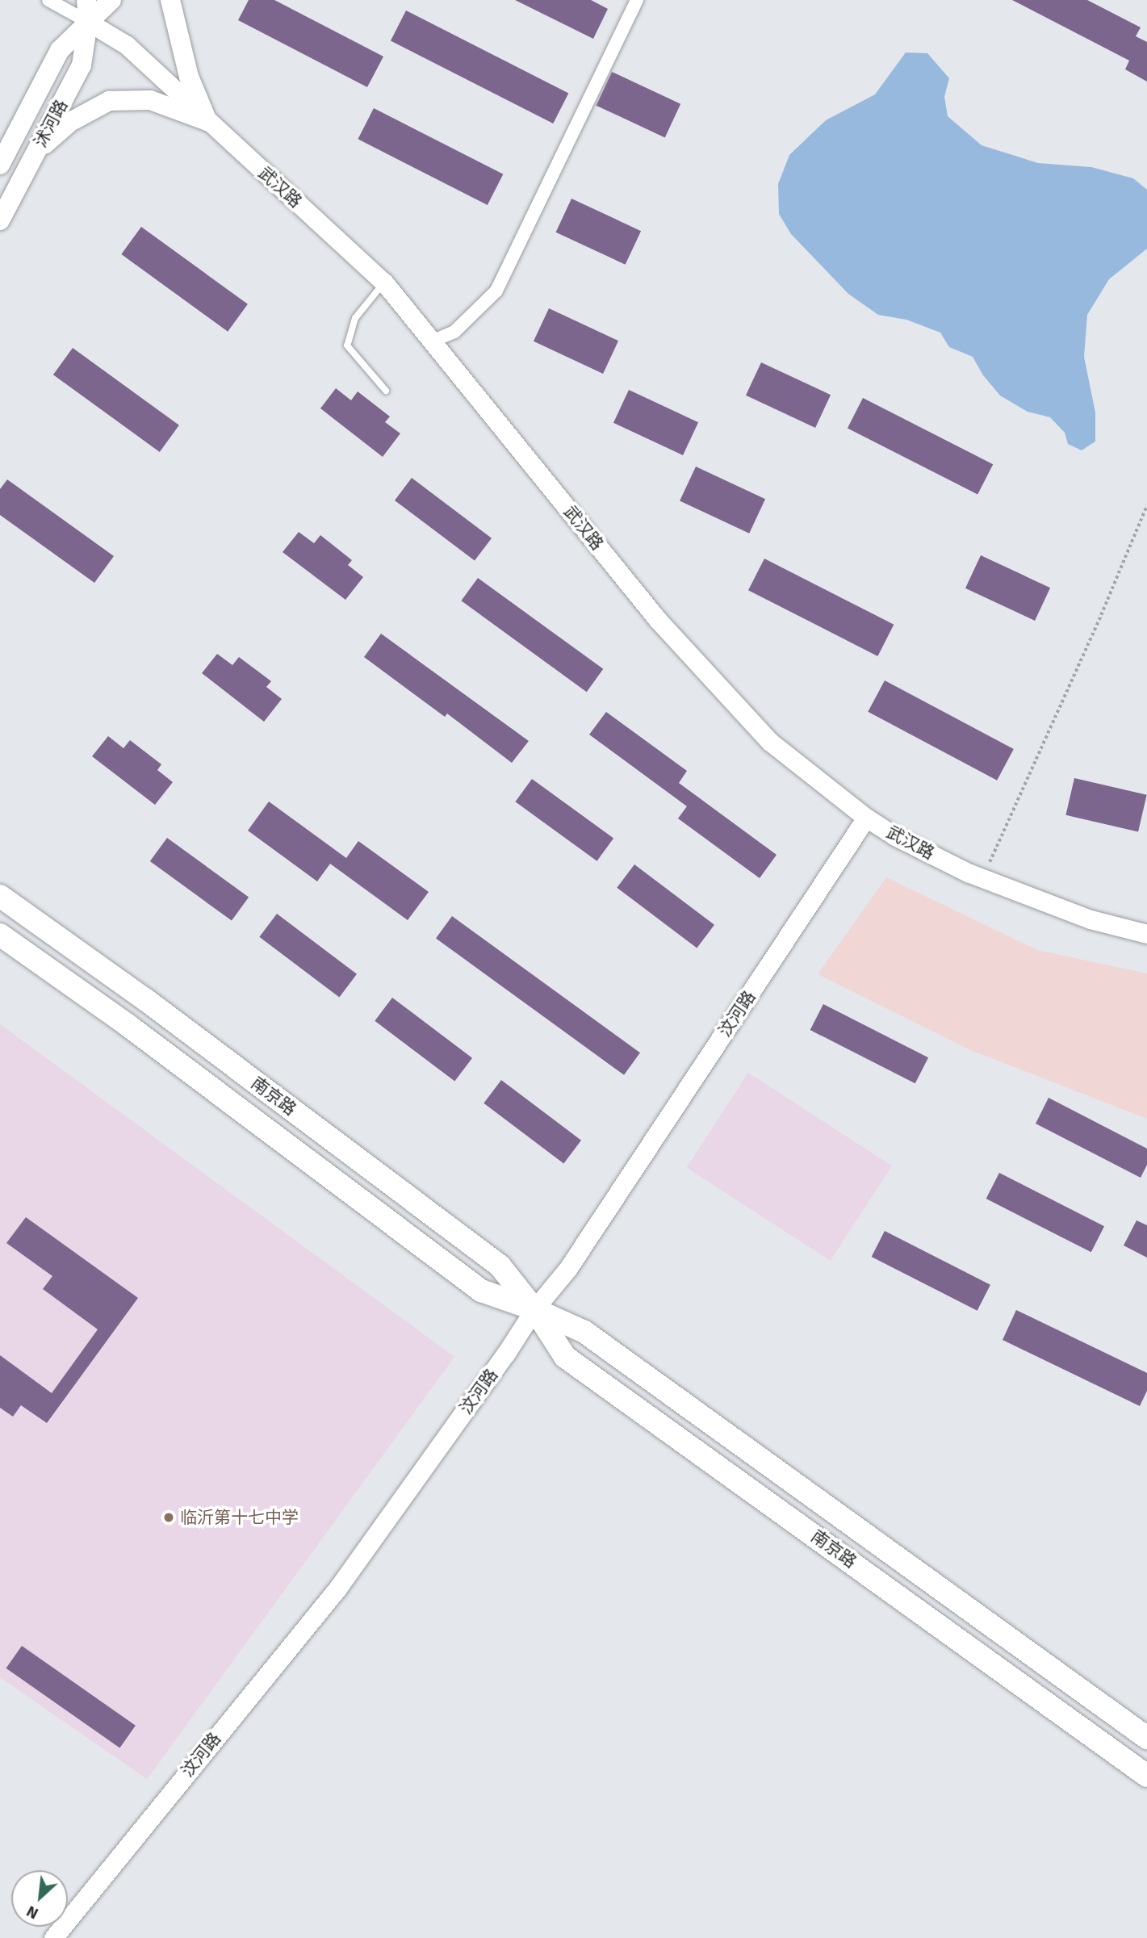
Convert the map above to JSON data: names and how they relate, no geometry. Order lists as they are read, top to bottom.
{
  "streets": {
    "highway": ["南京路"],
    "main road": ["沭河路"],
    "street": ["武汉路", "汶河路"]
  },
  "crossings": [
    ["沭河路", "武汉路"],
    ["武汉路", "汶河路"],
    ["汶河路", "南京路"]
  ],
  "places": ["临沂第十七中学"],
  "north": "bottom left"
}
